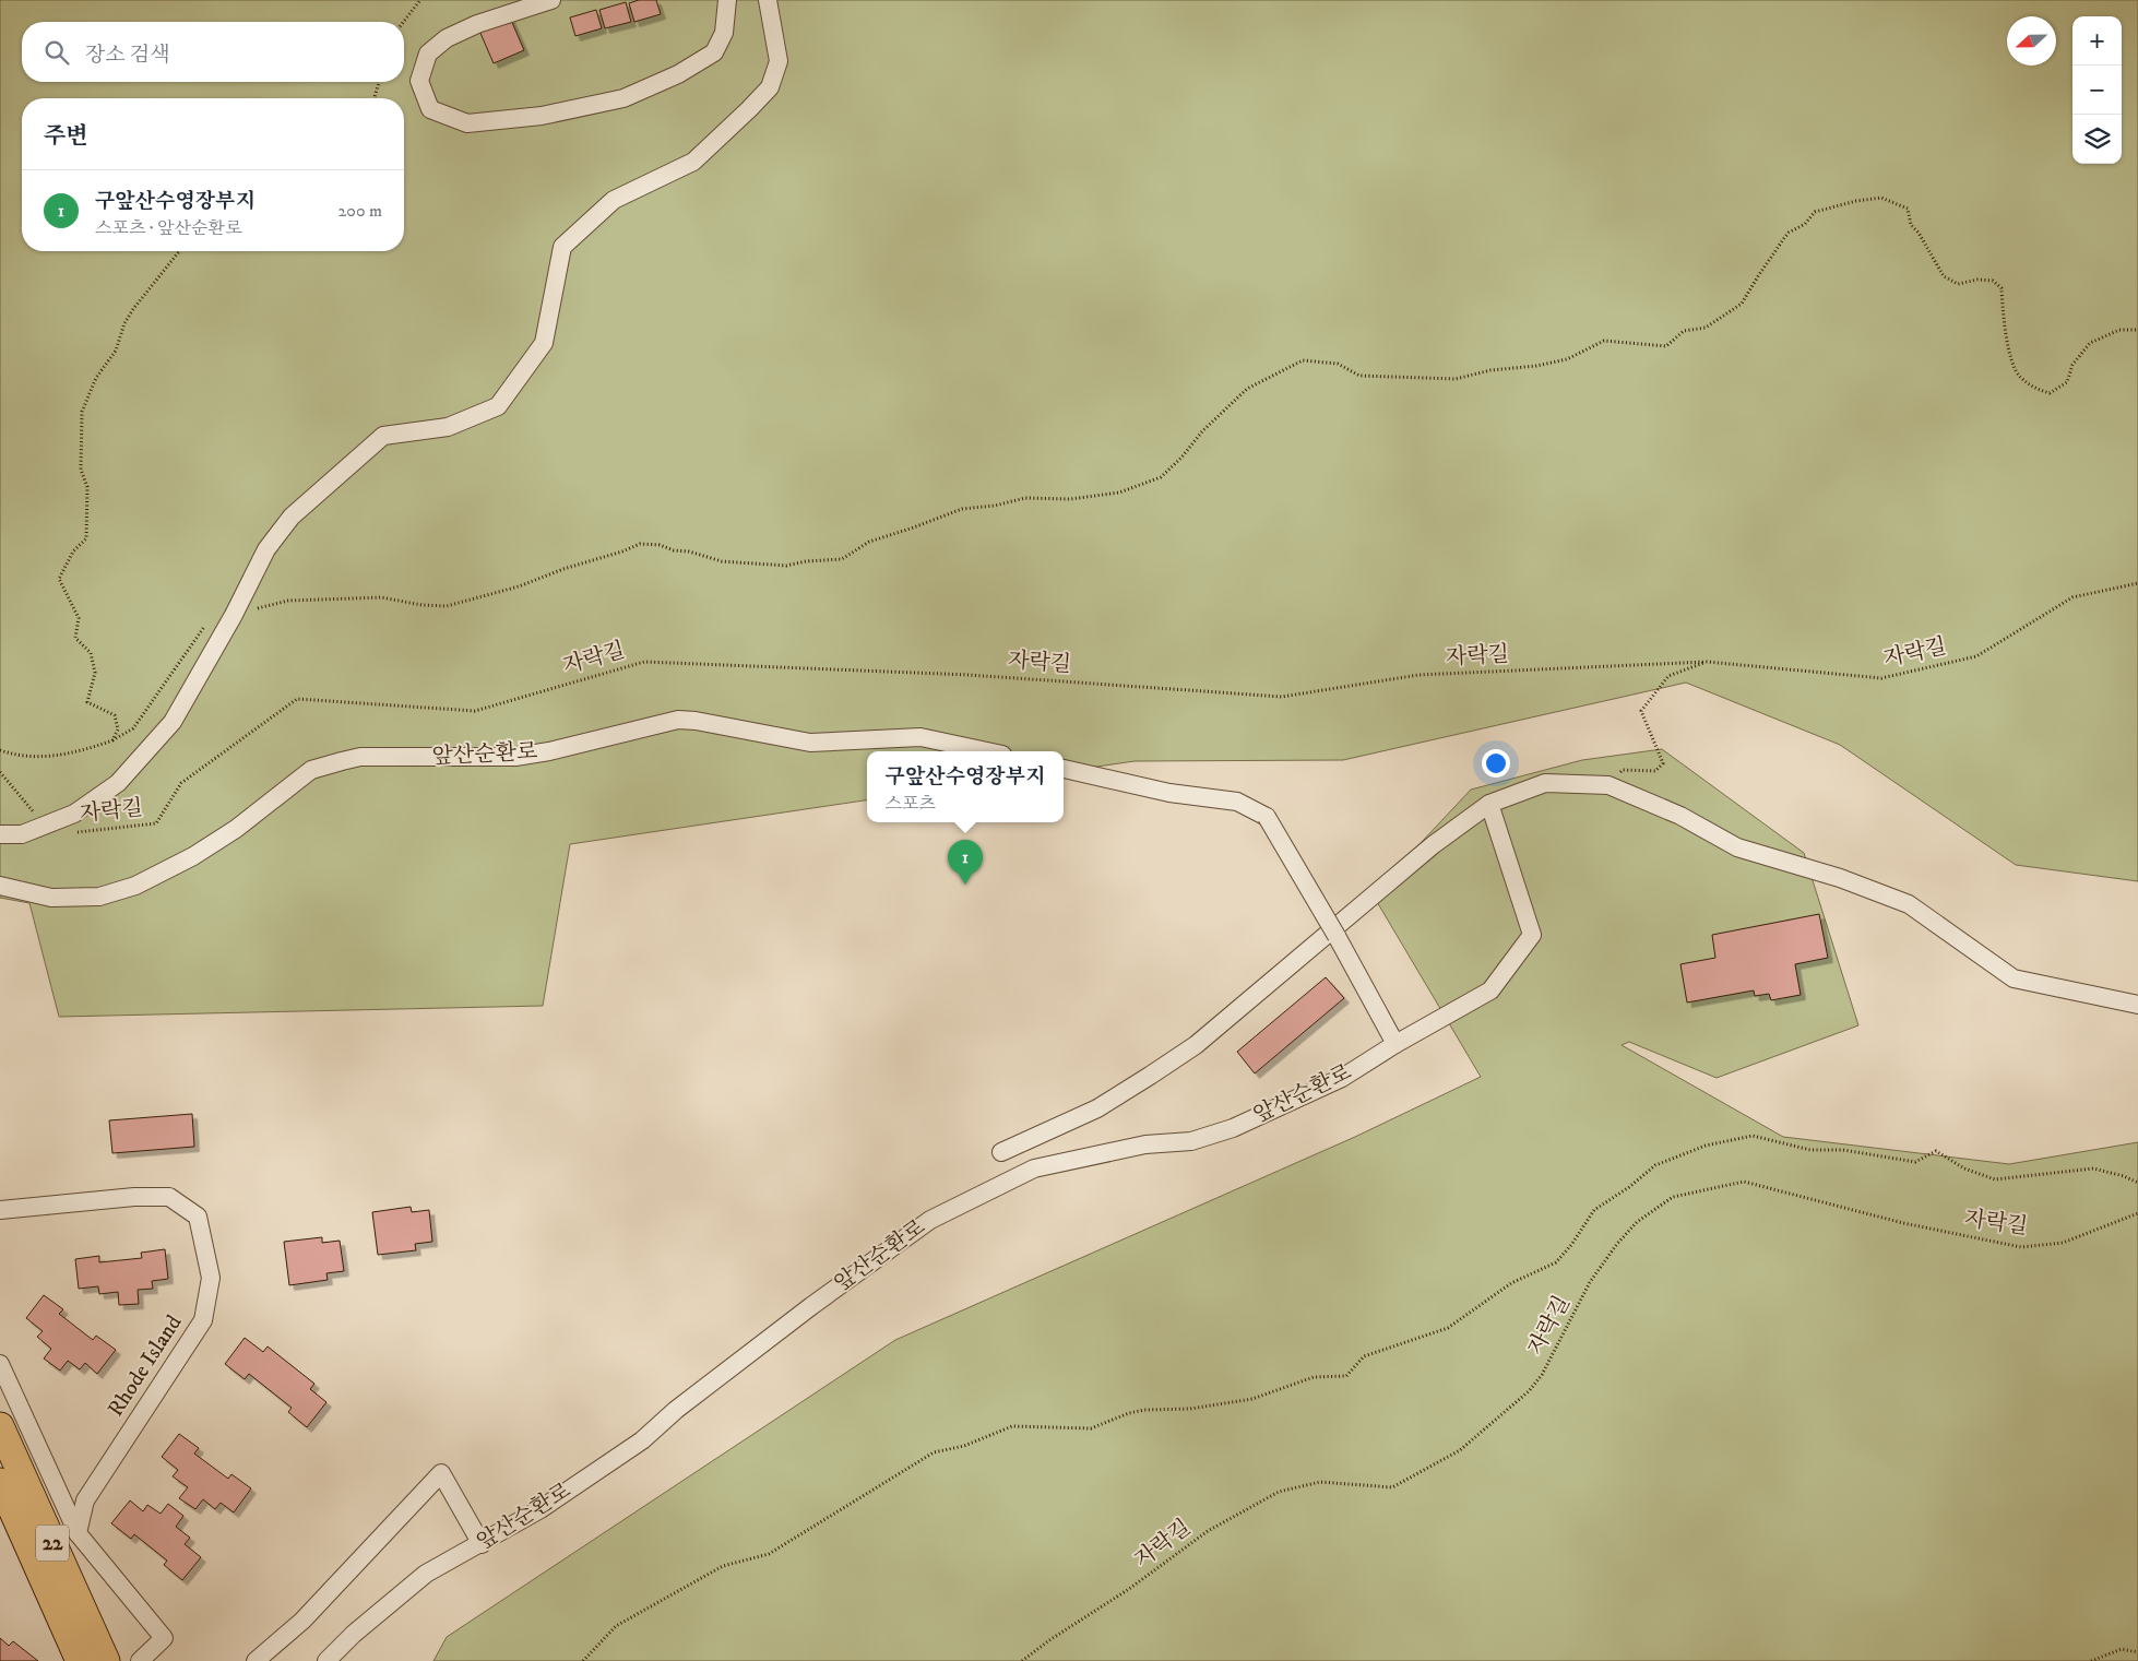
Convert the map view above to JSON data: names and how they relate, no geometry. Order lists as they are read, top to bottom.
{
  "streets": {
    "highway": ["22"],
    "street": ["앞산순환로", "Rhode Island"],
    "path": ["자락길"]
  },
  "north": "left",
  "page": {
    "map_buttons": ["+", "−"],
    "search": "장소 검색",
    "heading": "주변",
    "list": [
      {
        "mark": "1",
        "name": "구앞산수영장부지",
        "note": "스포츠 · 앞산순환로",
        "value": "200 m"
      }
    ],
    "popup": ["구앞산수영장부지", "스포츠"],
    "pins": "1"
  }
}
